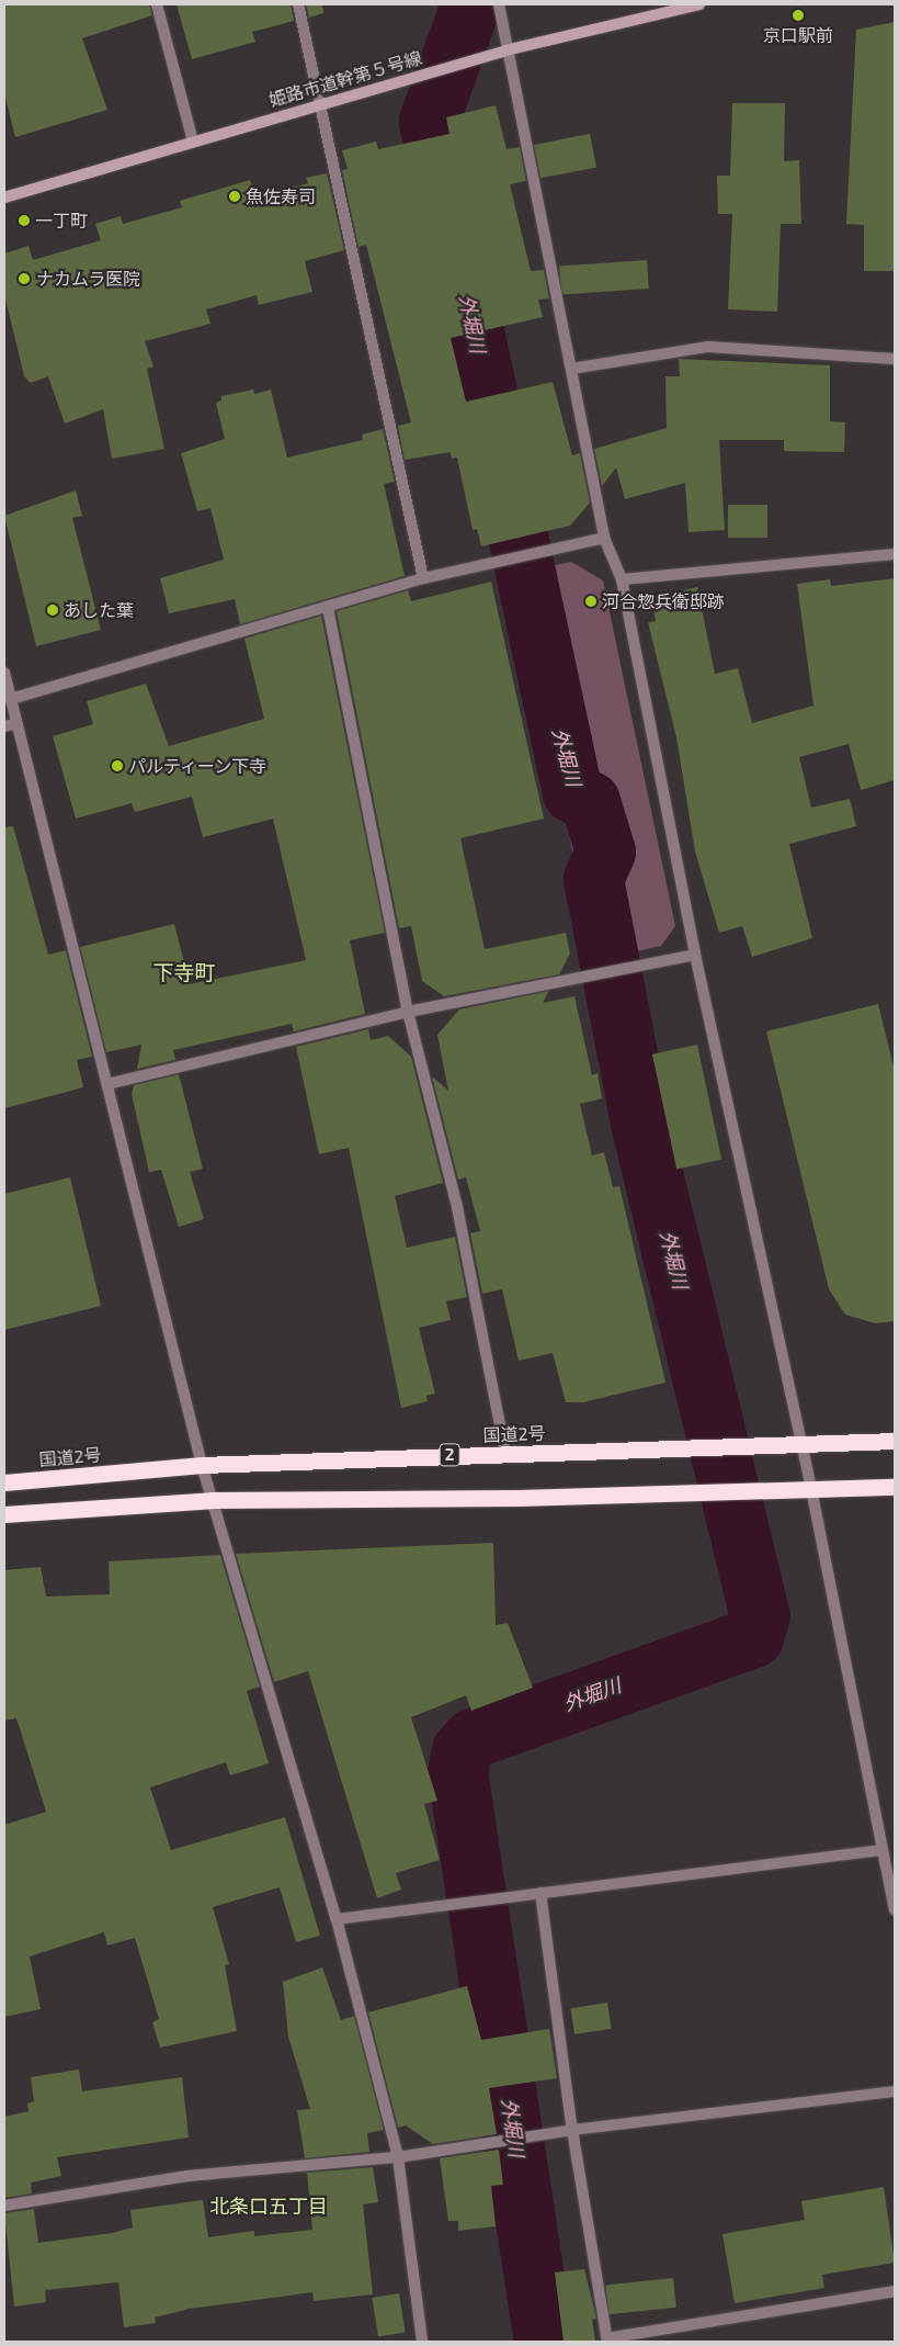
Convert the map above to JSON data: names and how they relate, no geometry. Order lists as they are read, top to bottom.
{
  "streets": {
    "highway": ["国道2号", "2"],
    "street": ["姫路市道幹第５号線"]
  },
  "districts": ["下寺町", "北条口五丁目"],
  "water": ["外堀川"],
  "places": [
    "京口駅前",
    "魚佐寿司",
    "一丁町",
    "ナカムラ医院",
    "河合惣兵衛邸跡",
    "あした葉",
    "パルティーン下寺"
  ]
}
